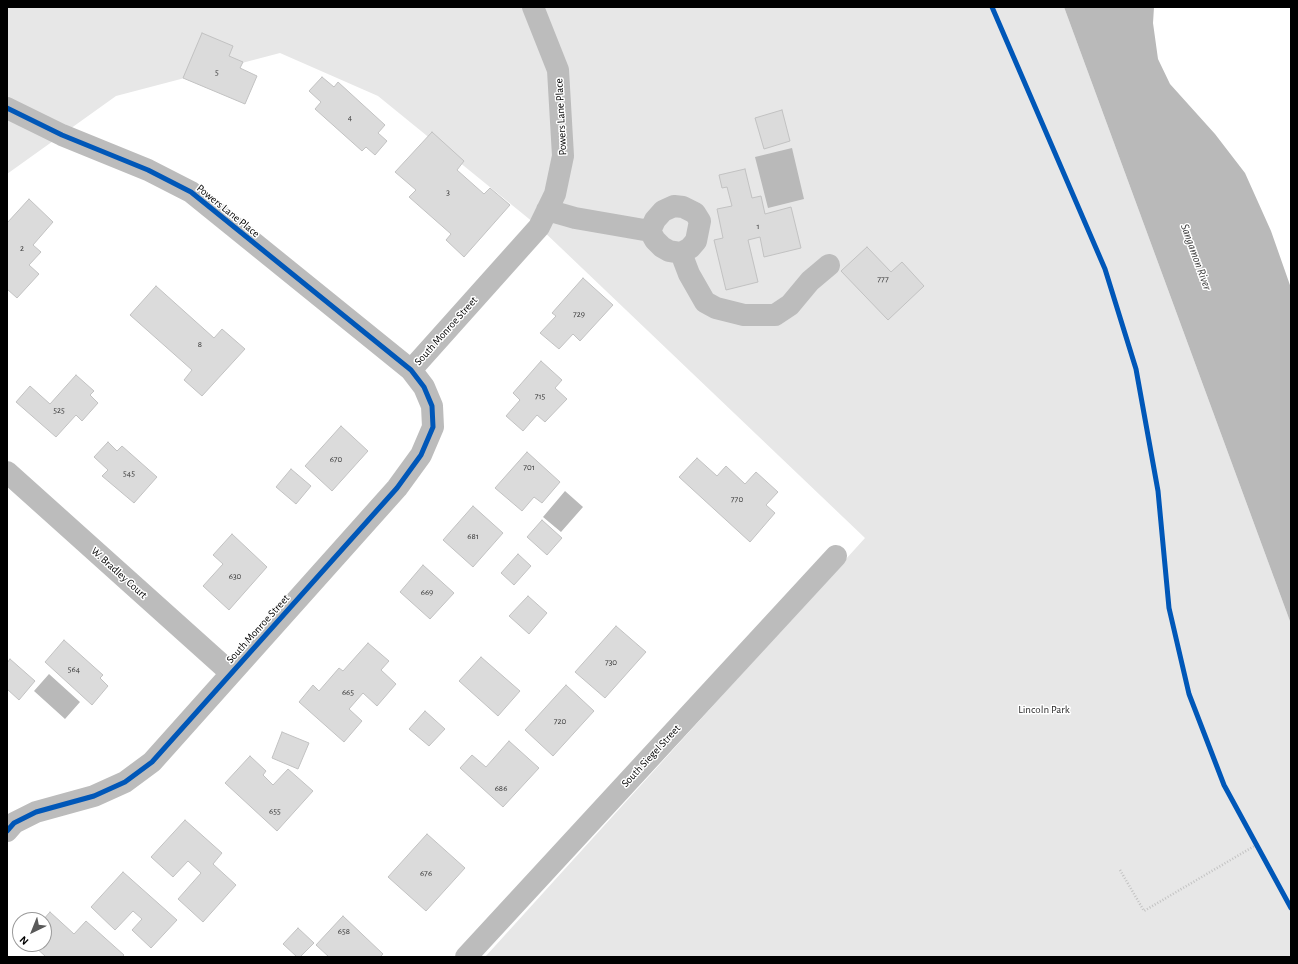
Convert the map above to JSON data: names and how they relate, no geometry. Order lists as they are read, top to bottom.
{
  "streets": {
    "street": [
      "Powers Lane Place",
      "South Monroe Street",
      "W. Bradley Court",
      "South Siegel Street"
    ]
  },
  "crossings": [
    ["Powers Lane Place", "South Monroe Street"],
    ["South Monroe Street", "W. Bradley Court"]
  ],
  "water": ["Sangamon River"],
  "parks": ["Lincoln Park"],
  "house_numbers": [
    "5",
    "4",
    "3",
    "1",
    "2",
    "777",
    "729",
    "8",
    "715",
    "525",
    "670",
    "701",
    "545",
    "770",
    "681",
    "630",
    "669",
    "730",
    "564",
    "665",
    "720",
    "686",
    "655",
    "676",
    "658"
  ],
  "north": "bottom left"
}
